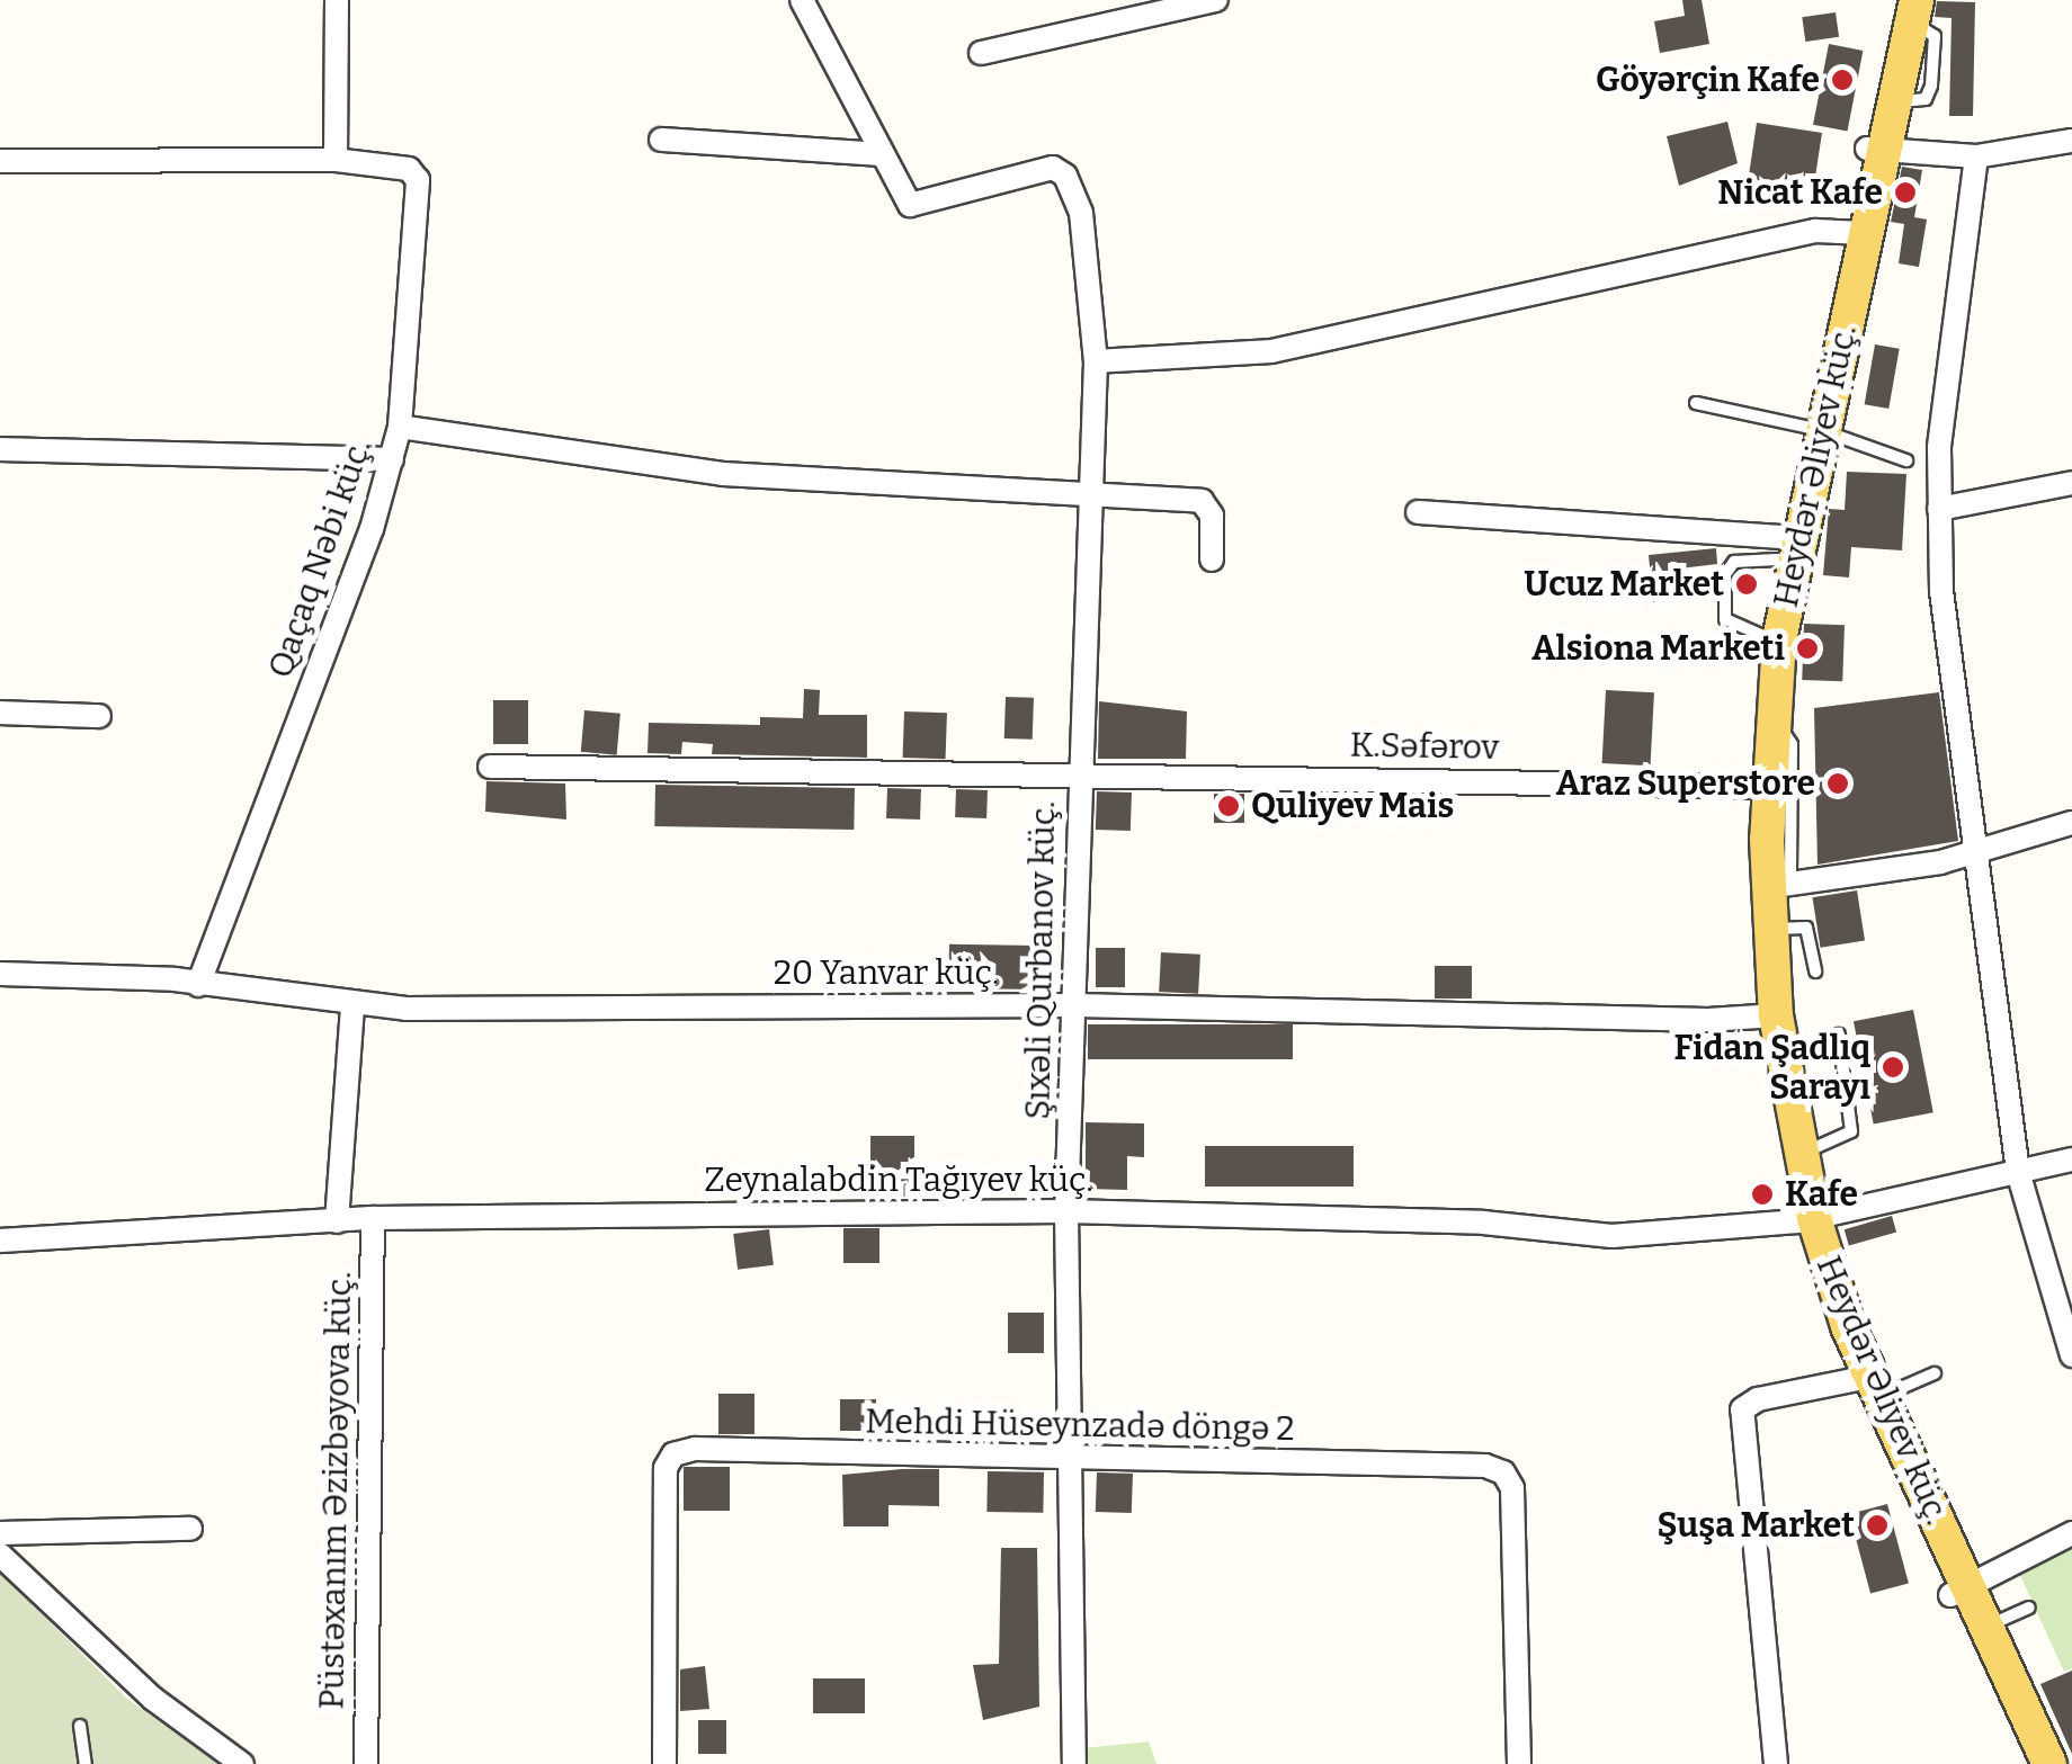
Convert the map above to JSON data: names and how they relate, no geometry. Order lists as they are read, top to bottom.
{
  "streets": {
    "main road": ["Heydər Əliyev küç."],
    "street": [
      "Qaçaq Nəbi küç.",
      "K.Səfərov",
      "Şıxəli Qurbanov küç.",
      "20 Yanvar küç.",
      "Zeynalabdin Tağıyev küç.",
      "Mehdi Hüseynzadə döngə 2",
      "Püstəxanım Əzizbəyova küç."
    ]
  },
  "crossings": [
    ["Heydər Əliyev küç.", "K.Səfərov"],
    ["Heydər Əliyev küç.", "20 Yanvar küç."],
    ["Heydər Əliyev küç.", "Zeynalabdin Tağıyev küç."],
    ["Qaçaq Nəbi küç.", "20 Yanvar küç."],
    ["K.Səfərov", "Şıxəli Qurbanov küç."],
    ["Şıxəli Qurbanov küç.", "20 Yanvar küç."],
    ["Şıxəli Qurbanov küç.", "Zeynalabdin Tağıyev küç."],
    ["Şıxəli Qurbanov küç.", "Mehdi Hüseynzadə döngə 2"],
    ["Zeynalabdin Tağıyev küç.", "Püstəxanım Əzizbəyova küç."]
  ],
  "places": [
    "Göyərçin Kafe",
    "Nicat Kafe",
    "Ucuz Market",
    "Alsiona Marketi",
    "Araz Superstore",
    "Quliyev Mais",
    "Fidan Şadlıq Sarayı",
    "Kafe",
    "Şuşa Market"
  ]
}
